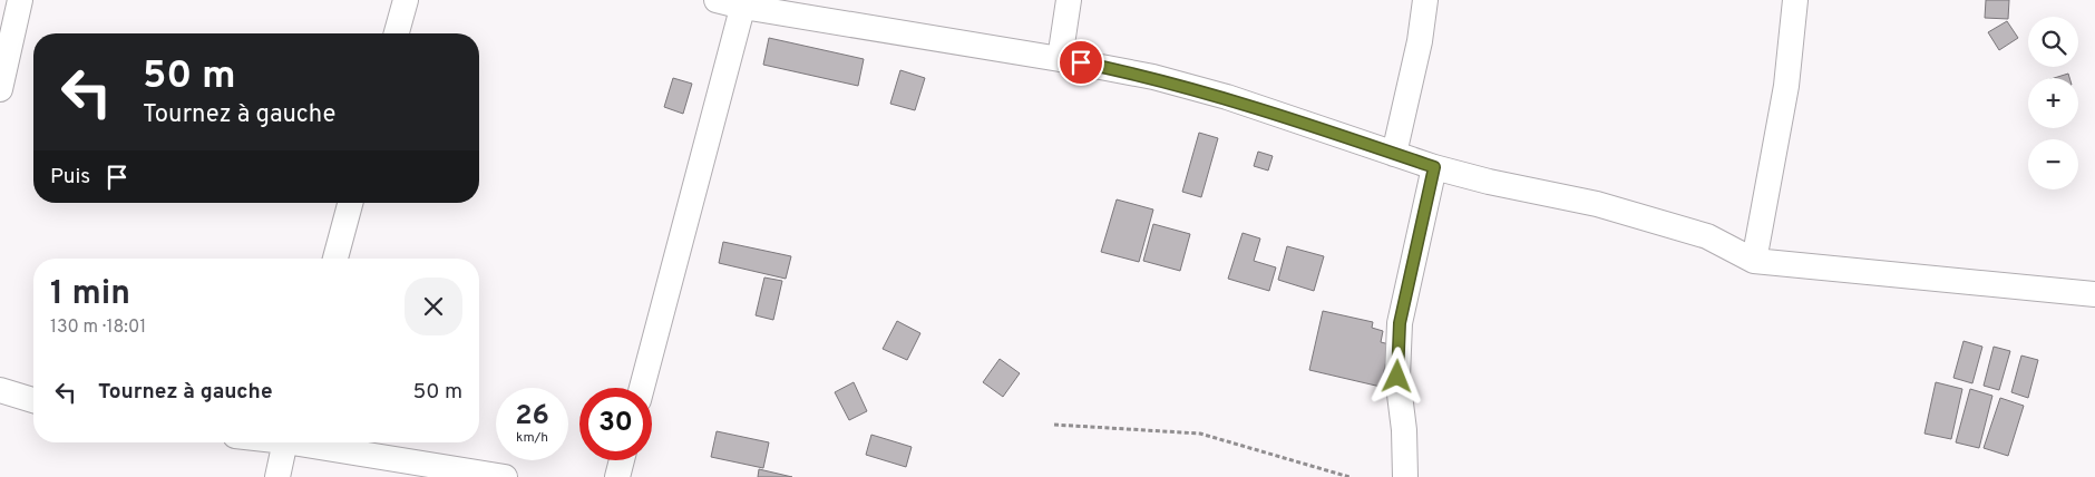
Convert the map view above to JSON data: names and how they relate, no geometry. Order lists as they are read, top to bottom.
{
  "page": {
    "map_buttons": ["+", "−"],
    "turn": ["50 m", "Tournez à gauche"],
    "then": "Puis",
    "heading": ["1 min", "130 m · 18:01"],
    "list": [
      {
        "name": "Tournez à gauche",
        "value": "50 m"
      }
    ],
    "speed": "26 km/h",
    "limit": "30"
  }
}
